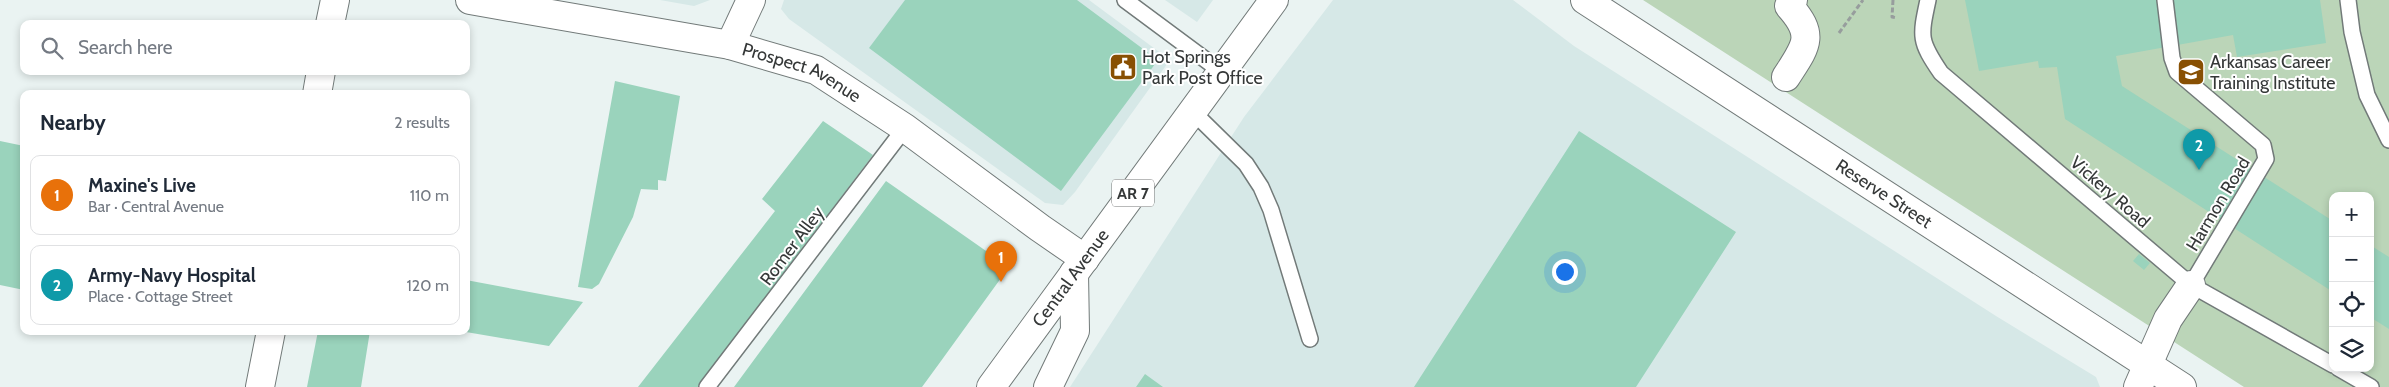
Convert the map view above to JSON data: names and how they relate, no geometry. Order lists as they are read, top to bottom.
{
  "streets": {
    "street": [
      "Prospect Avenue",
      "AR 7",
      "Reserve Street",
      "Central Avenue"
    ],
    "lane": ["Vickery Road", "Harmon Road", "Romer Alley"]
  },
  "crossings": [
    ["Prospect Avenue", "Romer Alley"],
    ["Prospect Avenue", "Central Avenue"],
    ["Vickery Road", "Harmon Road"]
  ],
  "places": {
    "public building": ["Hot Springs Park Post Office"],
    "school or university": ["Arkansas Career Training Institute"]
  },
  "page": {
    "search": "Search here",
    "heading": ["Nearby", "2 results"],
    "pins": ["2", "1"],
    "list": [
      {
        "mark": "1",
        "name": "Maxine's Live",
        "note": "Bar · Central Avenue",
        "value": "110 m"
      },
      {
        "mark": "2",
        "name": "Army-Navy Hospital",
        "note": "Place · Cottage Street",
        "value": "120 m"
      }
    ],
    "map_buttons": ["+", "−"]
  }
}
